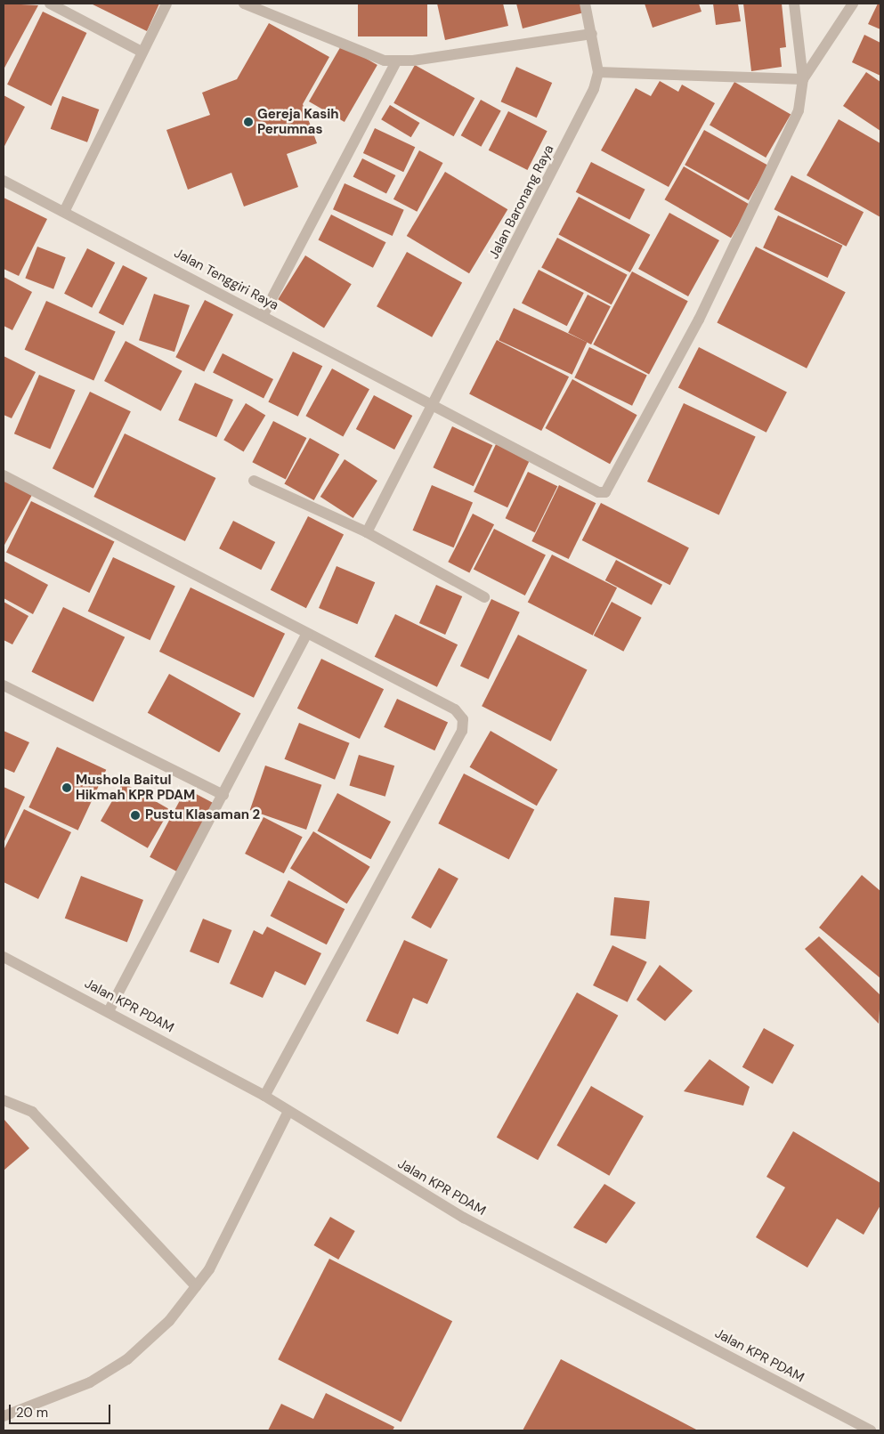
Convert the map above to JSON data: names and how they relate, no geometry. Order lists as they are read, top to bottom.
{
  "streets": {
    "street": ["Jalan Baronang Raya", "Jalan Tenggiri Raya", "Jalan KPR PDAM"]
  },
  "crossings": [
    ["Jalan Baronang Raya", "Jalan Tenggiri Raya"]
  ],
  "places": ["Gereja Kasih Perumnas", "Mushola Baitul Hikmah KPR PDAM", "Pustu Klasaman 2"],
  "scale_bar": "20 m"
}
